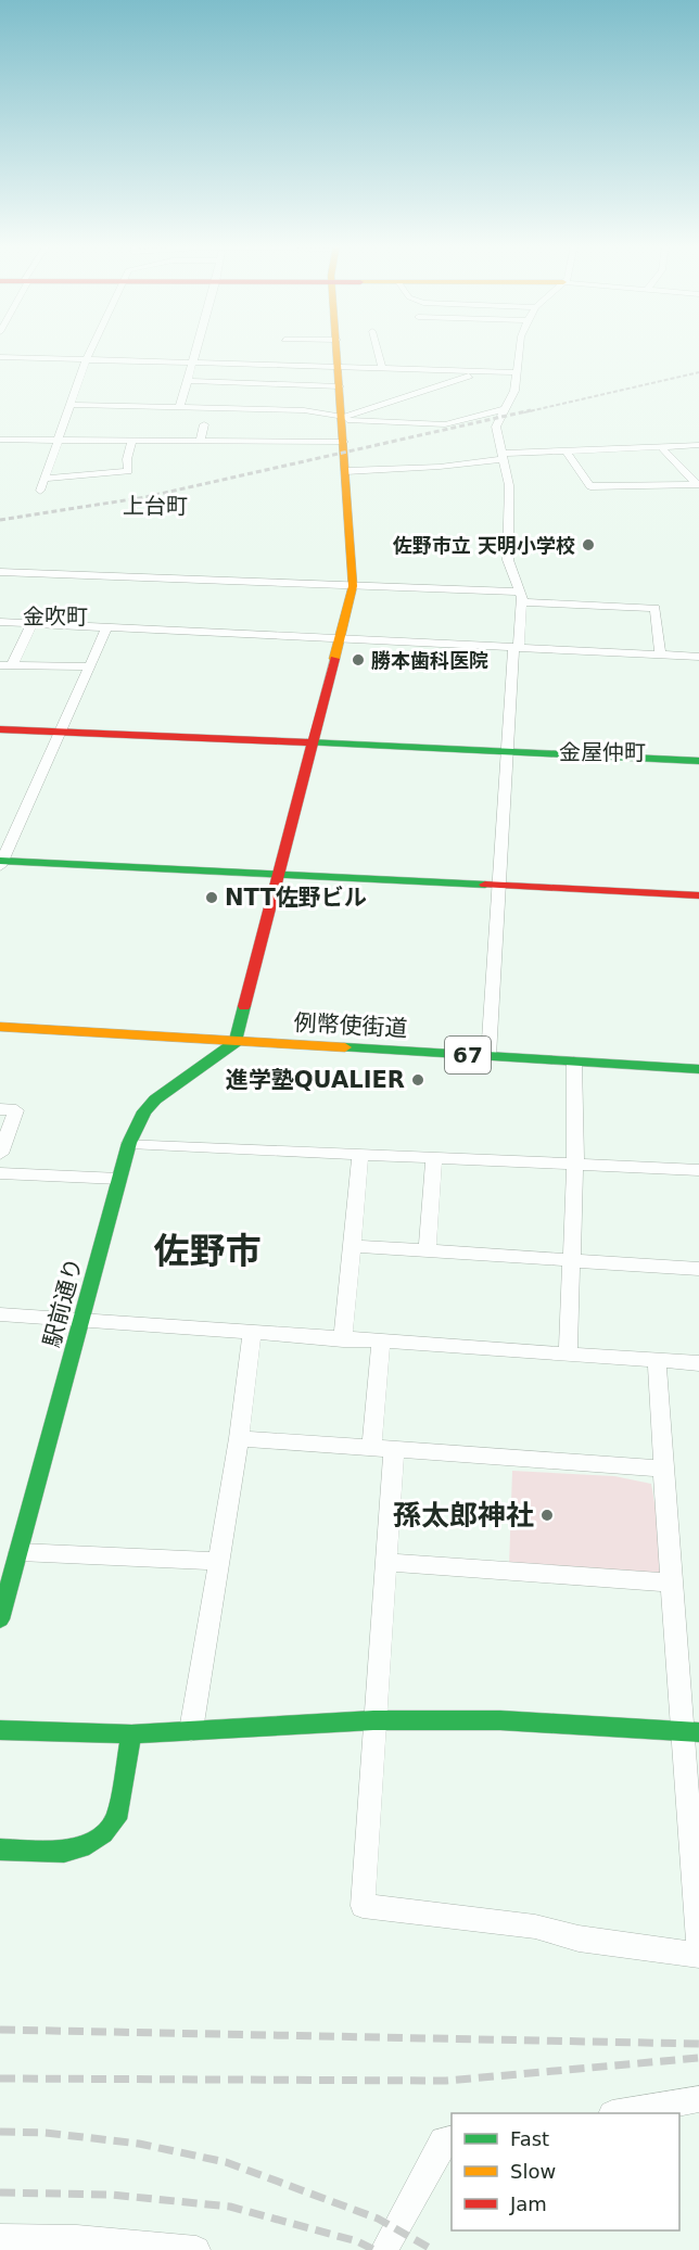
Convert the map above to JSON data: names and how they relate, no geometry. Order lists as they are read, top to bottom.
{
  "streets": {
    "street": ["例幣使街道", "67", "駅前通り"]
  },
  "crossings": [
    ["例幣使街道", "駅前通り"]
  ],
  "districts": [
    "上台町",
    "金吹町",
    "金屋仲町",
    "佐野市"
  ],
  "places": [
    "佐野市立 天明小学校",
    "勝本歯科医院",
    "NTT佐野ビル",
    "進学塾QUALIER",
    "孫太郎神社"
  ],
  "legend": ["Fast", "Slow", "Jam"]
}
